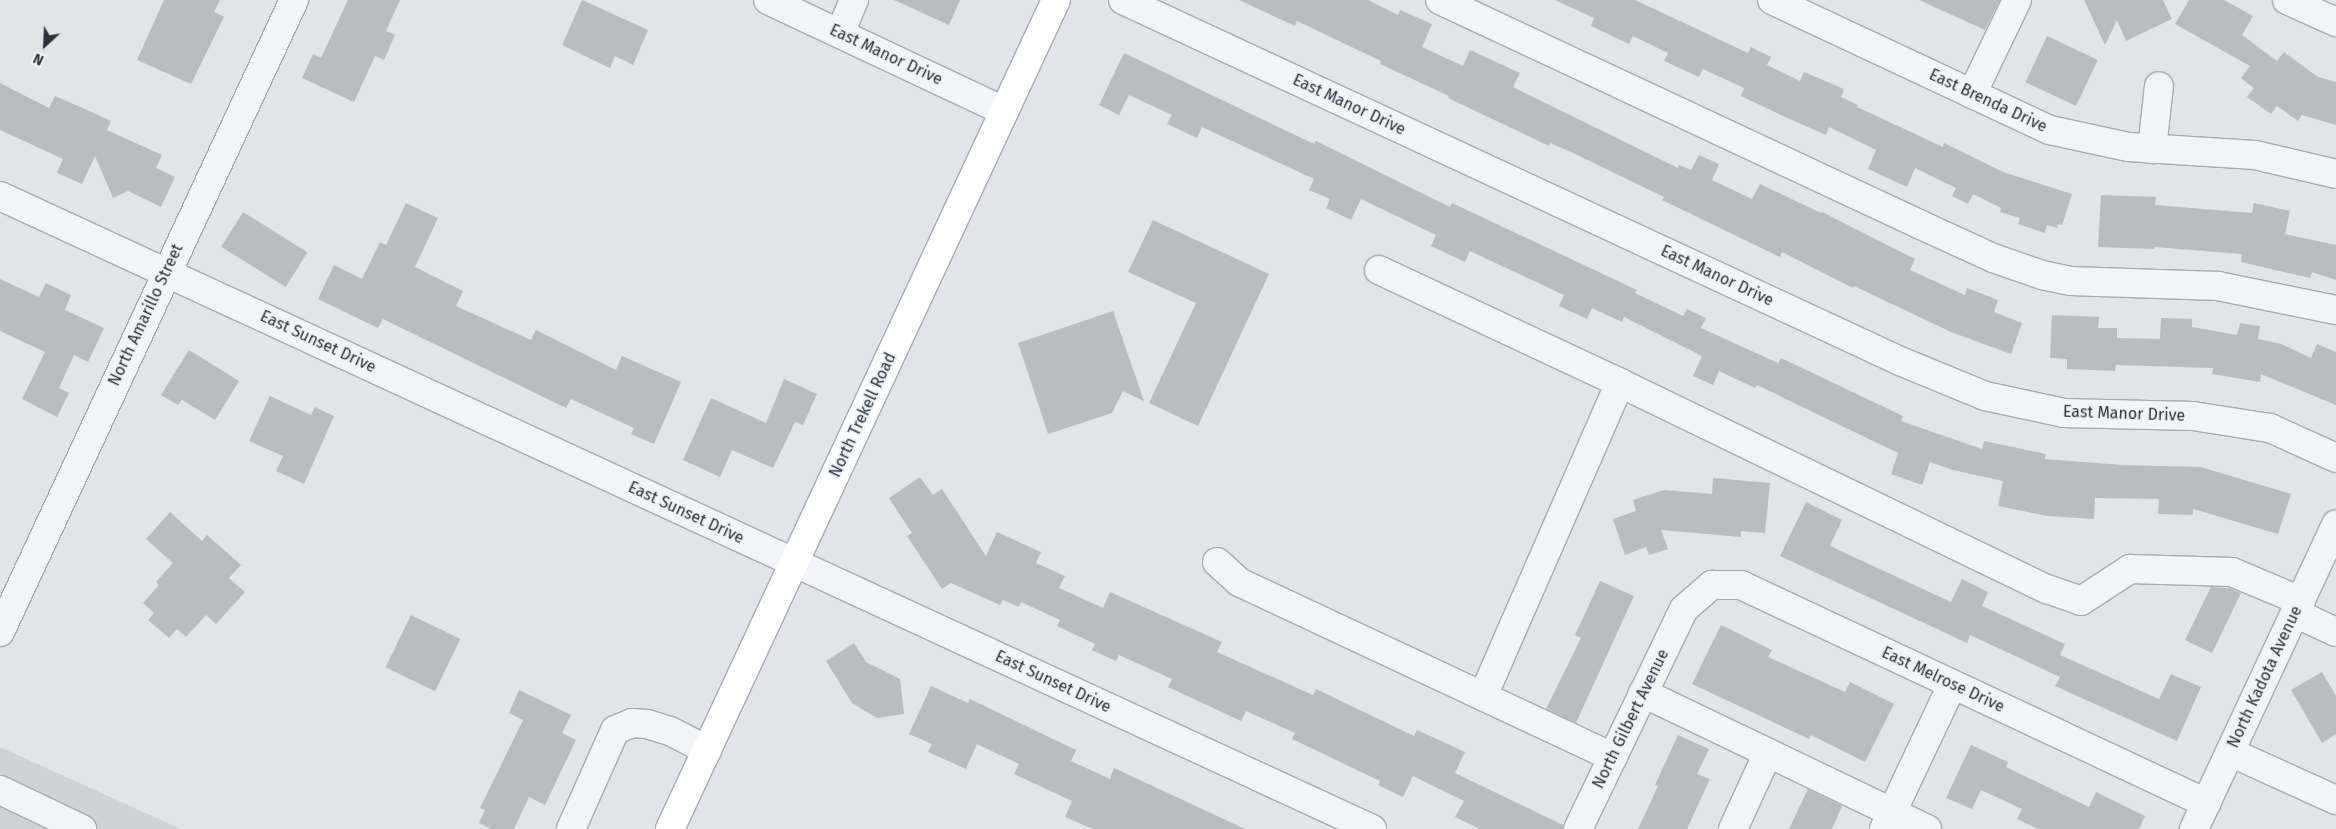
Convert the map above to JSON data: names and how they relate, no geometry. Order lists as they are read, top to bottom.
{
  "streets": {
    "main road": ["North Trekell Road"],
    "street": [
      "East Manor Drive",
      "East Brenda Drive",
      "North Amarillo Street",
      "East Sunset Drive",
      "North Kadota Avenue",
      "East Melrose Drive",
      "North Gilbert Avenue"
    ]
  },
  "crossings": [
    ["East Manor Drive", "North Trekell Road"],
    ["North Amarillo Street", "East Sunset Drive"],
    ["East Sunset Drive", "North Trekell Road"],
    ["North Kadota Avenue", "East Melrose Drive"],
    ["East Melrose Drive", "North Gilbert Avenue"]
  ],
  "north": "bottom left"
}
